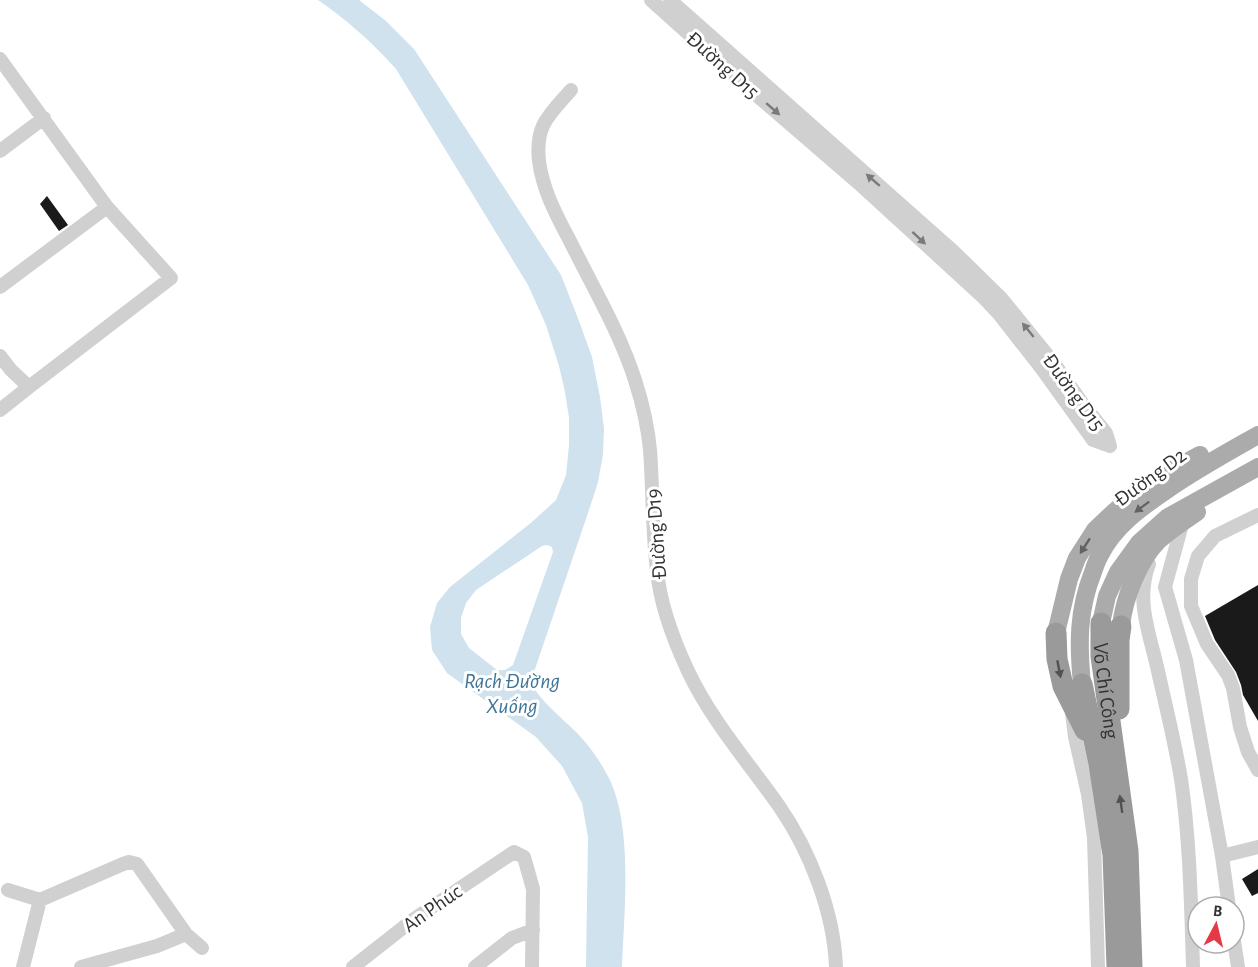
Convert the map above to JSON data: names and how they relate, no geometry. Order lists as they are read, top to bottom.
{
  "streets": {
    "highway": ["Võ Chí Công"],
    "main road": ["Đường D2"],
    "street": ["Đường D15", "Đường D19", "An Phúc"]
  },
  "crossings": [
    ["Đường D2", "Võ Chí Công"]
  ],
  "water": ["Rạch Đường Xuống"],
  "north": "top"
}
